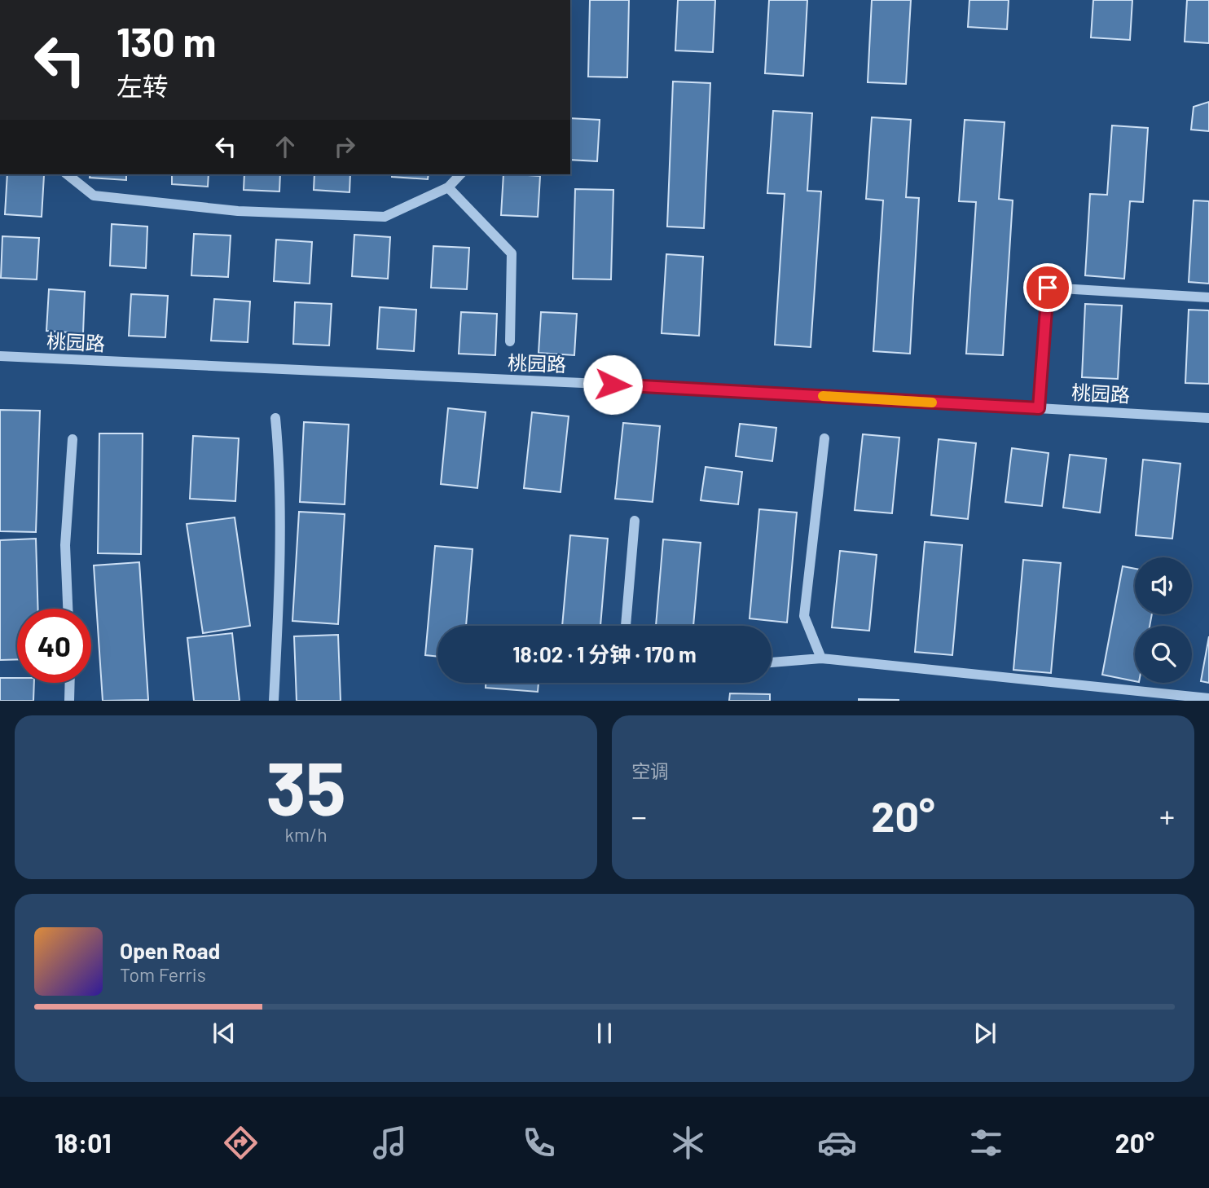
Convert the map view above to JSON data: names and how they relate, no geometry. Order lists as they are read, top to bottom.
{
  "streets": {
    "street": ["桃园路"]
  },
  "page": {
    "turn": ["130 m", "左转"],
    "limit": "40",
    "trip": "18:02 · 1 分钟 · 170 m",
    "tile": [
      ["35", "km/h"],
      "空调"
    ],
    "heat": ["−", "20°", "+"],
    "song": ["Open Road", "Tom Ferris"],
    "tabs": ["18:01", "20°"]
  }
}
